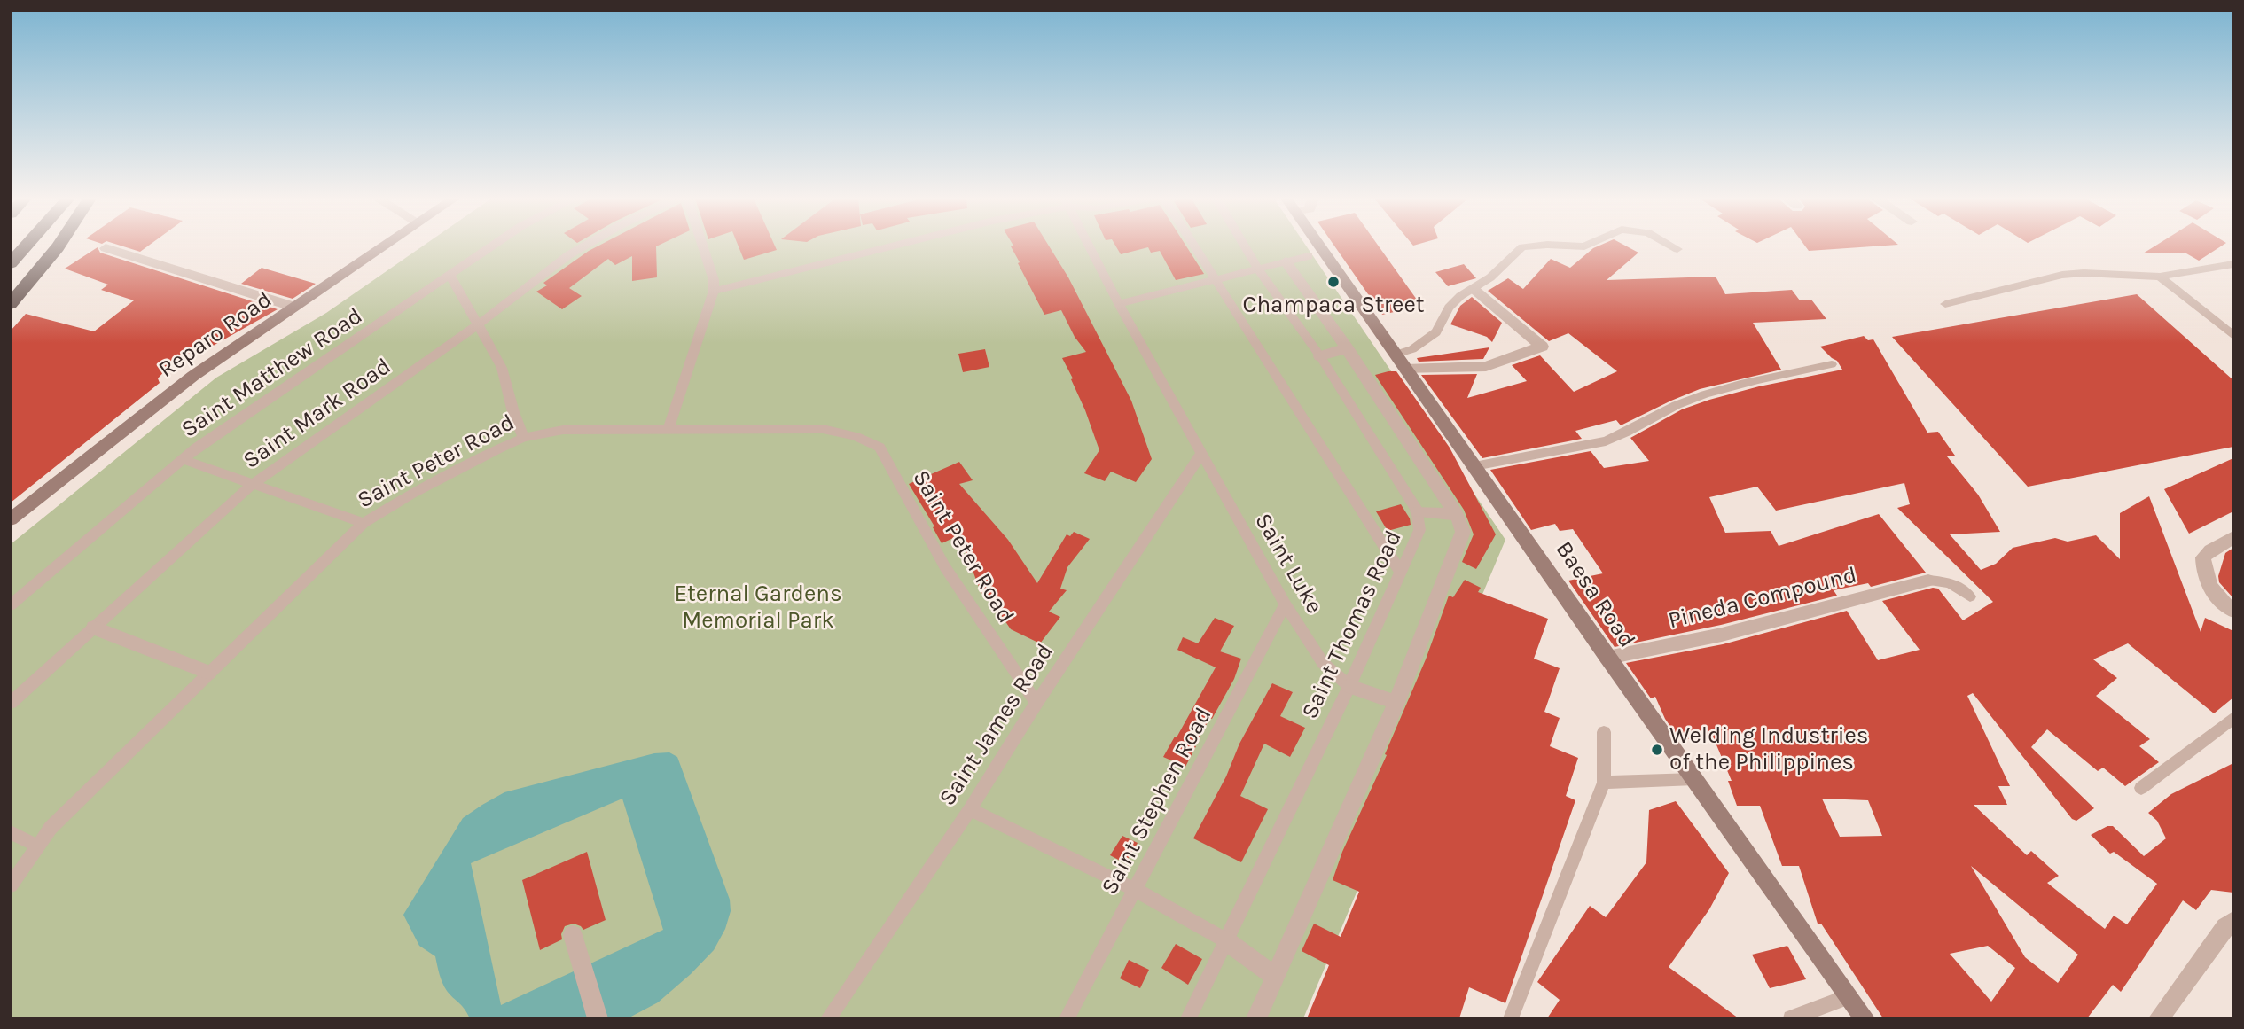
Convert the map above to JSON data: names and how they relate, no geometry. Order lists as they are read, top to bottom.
{
  "streets": {
    "main road": ["Reparo Road", "Baesa Road"],
    "street": ["Pineda Compound"],
    "lane": [
      "Saint Matthew Road",
      "Saint Mark Road",
      "Saint Peter Road",
      "Saint Luke",
      "Saint Thomas Road",
      "Saint James Road",
      "Saint Stephen Road"
    ]
  },
  "crossings": [
    ["Saint Peter Road", "Saint James Road"],
    ["Saint Luke", "Saint Thomas Road"],
    ["Saint Luke", "Saint James Road"],
    ["Saint Luke", "Saint Stephen Road"],
    ["Baesa Road", "Pineda Compound"]
  ],
  "parks": ["Eternal Gardens Memorial Park"],
  "places": ["Champaca Street", "Welding Industries of the Philippines"]
}
